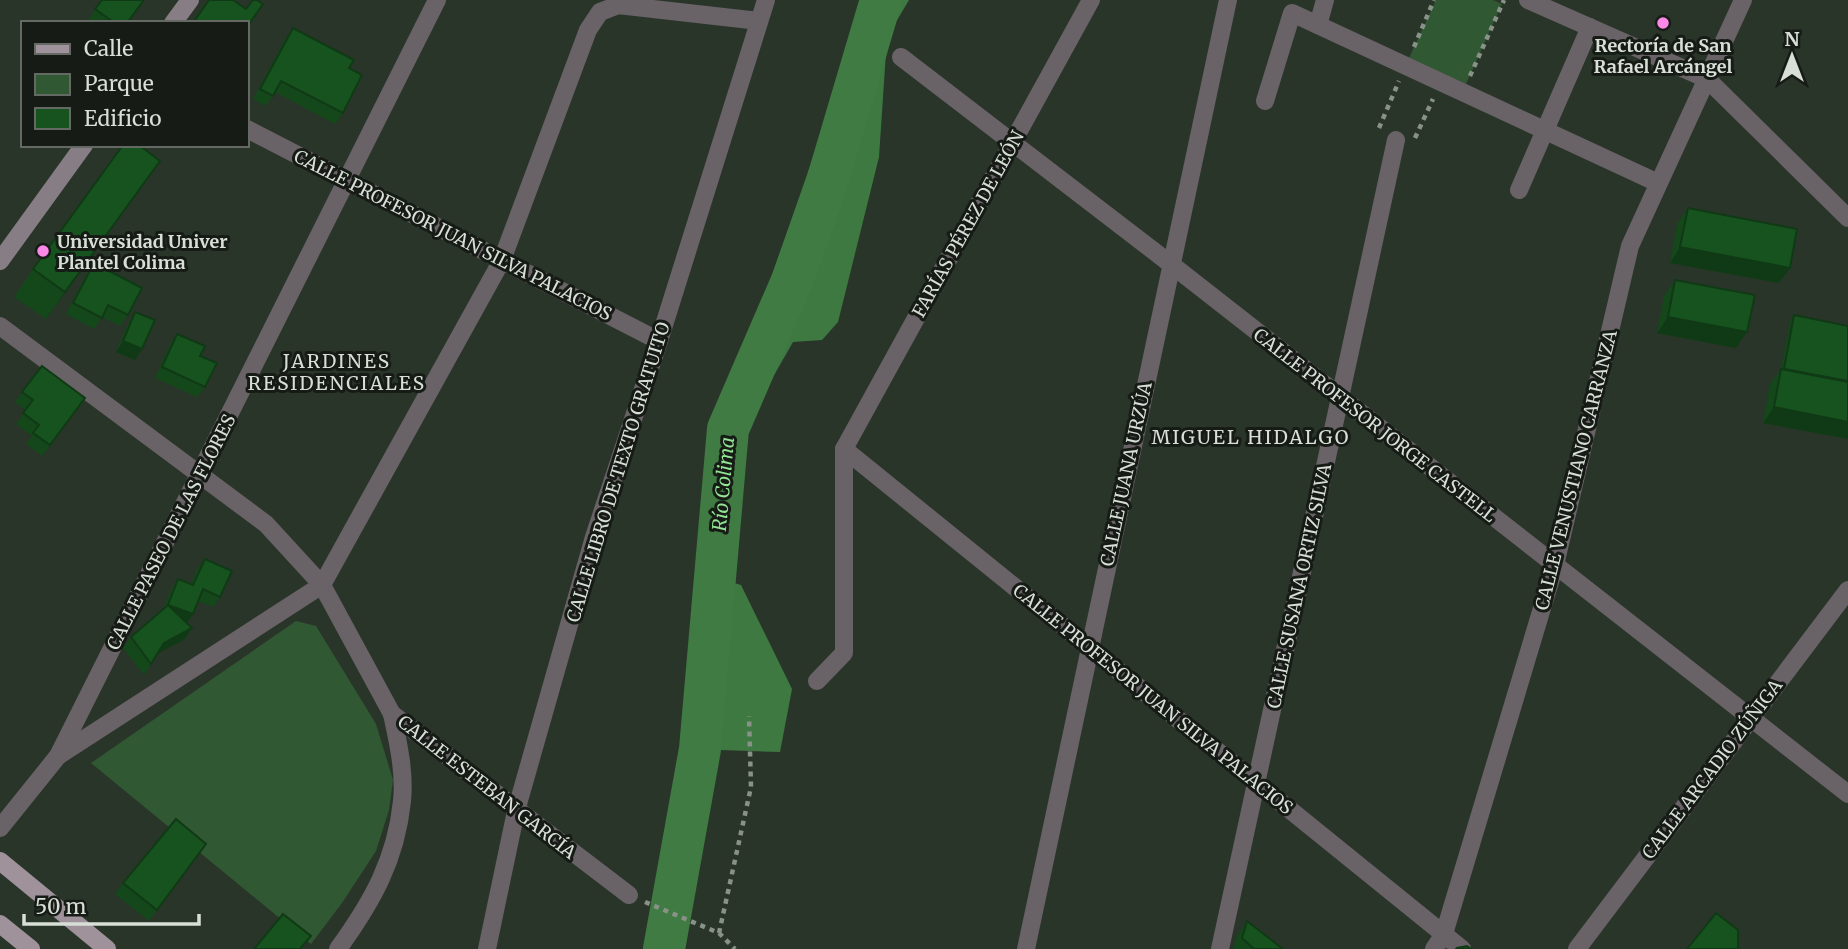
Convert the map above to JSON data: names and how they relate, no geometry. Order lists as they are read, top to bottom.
{
  "streets": {
    "street": [
      "FARÍAS PÉREZ DE LEÓN",
      "CALLE PROFESOR JUAN SILVA PALACIOS",
      "CALLE PROFESOR JORGE CASTELL",
      "CALLE VENUSTIANO CARRANZA",
      "CALLE LIBRO DE TEXTO GRATUITO",
      "CALLE JUANA URZÚA",
      "CALLE PASEO DE LAS FLORES",
      "CALLE SUSANA ORTIZ SILVA",
      "CALLE ARCADIO ZÚÑIGA",
      "CALLE ESTEBAN GARCÍA"
    ]
  },
  "crossings": [
    ["FARÍAS PÉREZ DE LEÓN", "CALLE PROFESOR JUAN SILVA PALACIOS"],
    ["FARÍAS PÉREZ DE LEÓN", "CALLE PROFESOR JORGE CASTELL"],
    ["CALLE PROFESOR JUAN SILVA PALACIOS", "CALLE VENUSTIANO CARRANZA"],
    ["CALLE PROFESOR JUAN SILVA PALACIOS", "CALLE LIBRO DE TEXTO GRATUITO"],
    ["CALLE PROFESOR JUAN SILVA PALACIOS", "CALLE JUANA URZÚA"],
    ["CALLE PROFESOR JUAN SILVA PALACIOS", "CALLE PASEO DE LAS FLORES"],
    ["CALLE PROFESOR JUAN SILVA PALACIOS", "CALLE SUSANA ORTIZ SILVA"],
    ["CALLE PROFESOR JORGE CASTELL", "CALLE VENUSTIANO CARRANZA"],
    ["CALLE PROFESOR JORGE CASTELL", "CALLE JUANA URZÚA"],
    ["CALLE PROFESOR JORGE CASTELL", "CALLE SUSANA ORTIZ SILVA"],
    ["CALLE PROFESOR JORGE CASTELL", "CALLE ARCADIO ZÚÑIGA"],
    ["CALLE LIBRO DE TEXTO GRATUITO", "CALLE ESTEBAN GARCÍA"],
    ["CALLE PASEO DE LAS FLORES", "CALLE ESTEBAN GARCÍA"]
  ],
  "districts": ["JARDINES RESIDENCIALES", "MIGUEL HIDALGO"],
  "water": ["Río Colima"],
  "places": ["Rectoría de San Rafael Arcángel", "Universidad Univer Plantel Colima"],
  "legend": ["Calle", "Parque", "Edificio"],
  "scale_bar": "50 m",
  "north": "top"
}
